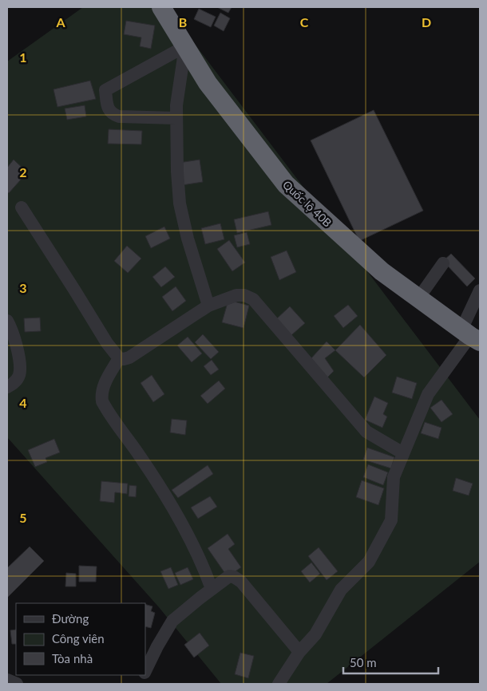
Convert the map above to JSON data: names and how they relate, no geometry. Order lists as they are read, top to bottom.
{
  "streets": {
    "highway": ["Quốc lộ 40B"]
  },
  "legend": ["Đường", "Công viên", "Tòa nhà"],
  "scale_bar": "50 m",
  "grid": {
    "columns": [
      "A",
      "B",
      "C",
      "D"
    ],
    "rows": [
      "1",
      "2",
      "3",
      "4",
      "5"
    ]
  }
}
